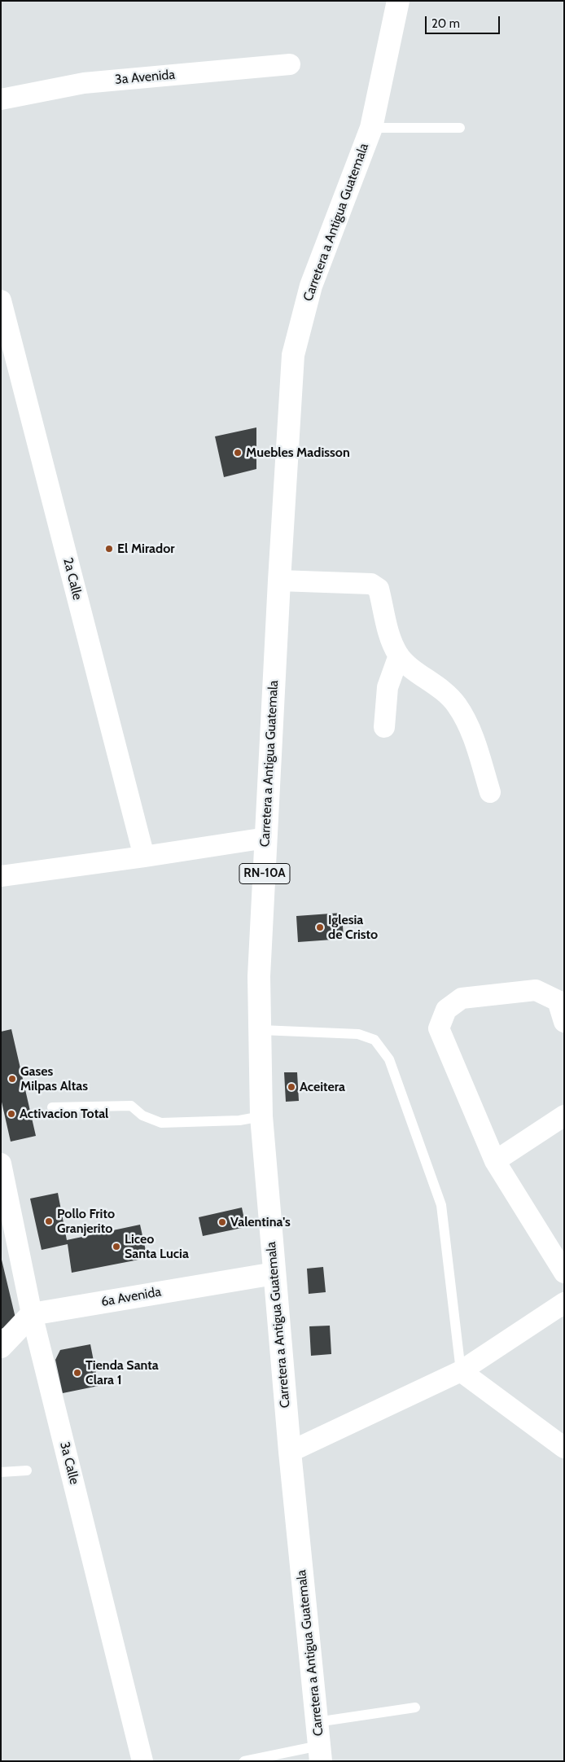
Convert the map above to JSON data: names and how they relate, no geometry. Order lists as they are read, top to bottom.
{
  "streets": {
    "main road": ["Carretera a Antigua Guatemala", "RN-10A", "6a Avenida"],
    "street": ["3a Avenida", "2a Calle", "3a Calle"]
  },
  "crossings": [
    ["Carretera a Antigua Guatemala", "6a Avenida"],
    ["6a Avenida", "3a Calle"]
  ],
  "places": [
    "Muebles Madisson",
    "El Mirador",
    "Iglesia de Cristo",
    "Gases Milpas Altas",
    "Aceitera",
    "Activacion Total",
    "Pollo Frito Granjerito",
    "Valentina's",
    "Liceo Santa Lucia",
    "Tienda Santa Clara 1"
  ],
  "scale_bar": "20 m"
}
